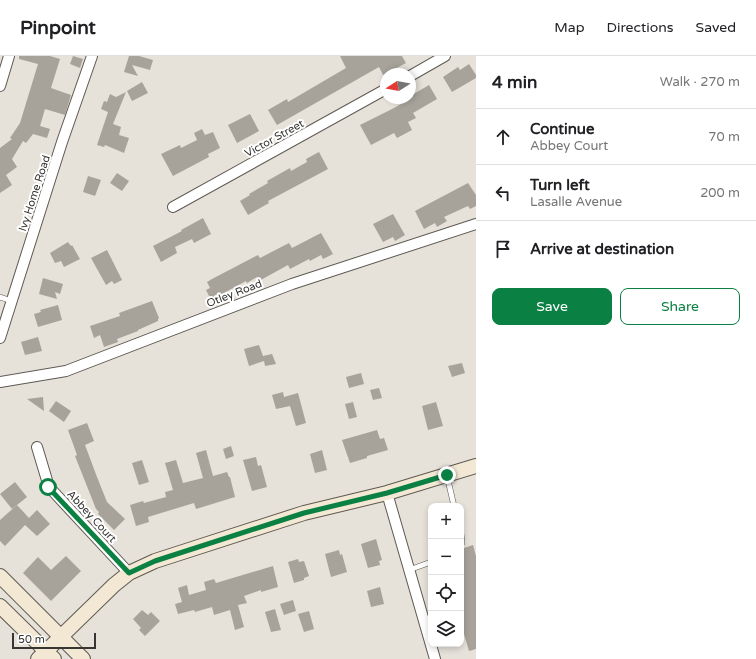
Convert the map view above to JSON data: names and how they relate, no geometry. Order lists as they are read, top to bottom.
{
  "streets": {
    "street": [
      "Victor Street",
      "Ivy Home Road",
      "Otley Road",
      "Abbey Court"
    ]
  },
  "scale_bar": "50 m",
  "north": "left",
  "page": {
    "header": "Pinpoint",
    "nav": ["Map", "Directions", "Saved"],
    "heading": ["4 min", "Walk · 270 m"],
    "list": [
      ["Continue", "Abbey Court", "70 m"],
      ["Turn left", "Lasalle Avenue", "200 m"],
      "Arrive at destination"
    ],
    "buttons": ["Save", "Share"],
    "map_buttons": ["+", "−"],
    "scale": "50 m"
  }
}
